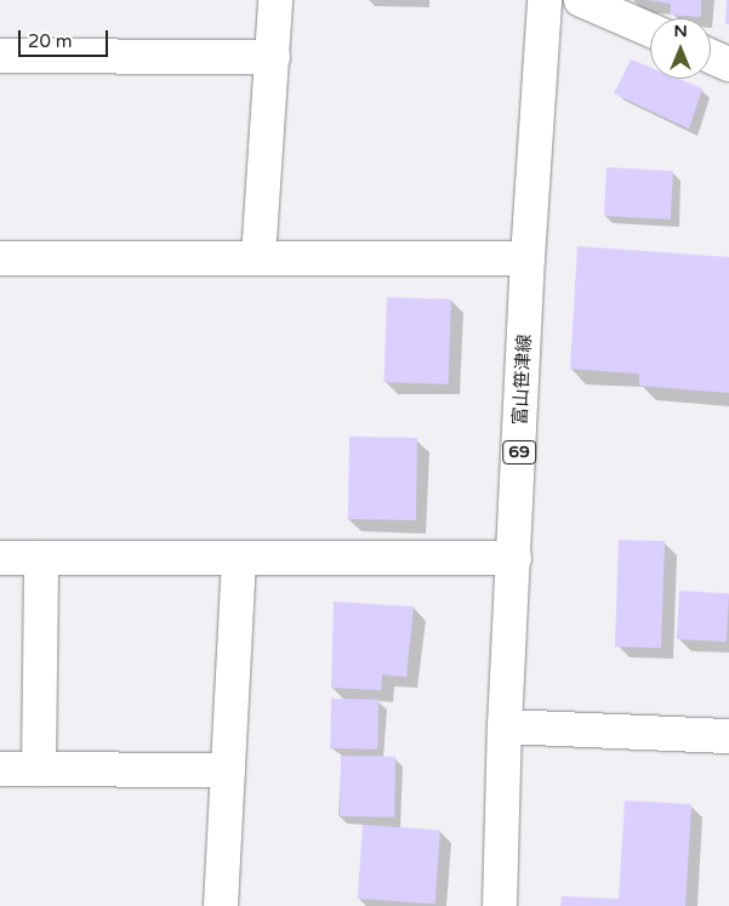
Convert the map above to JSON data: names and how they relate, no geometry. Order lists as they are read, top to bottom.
{
  "streets": {
    "street": ["富山笹津線", "69"]
  },
  "scale_bar": "20 m",
  "north": "top"
}
